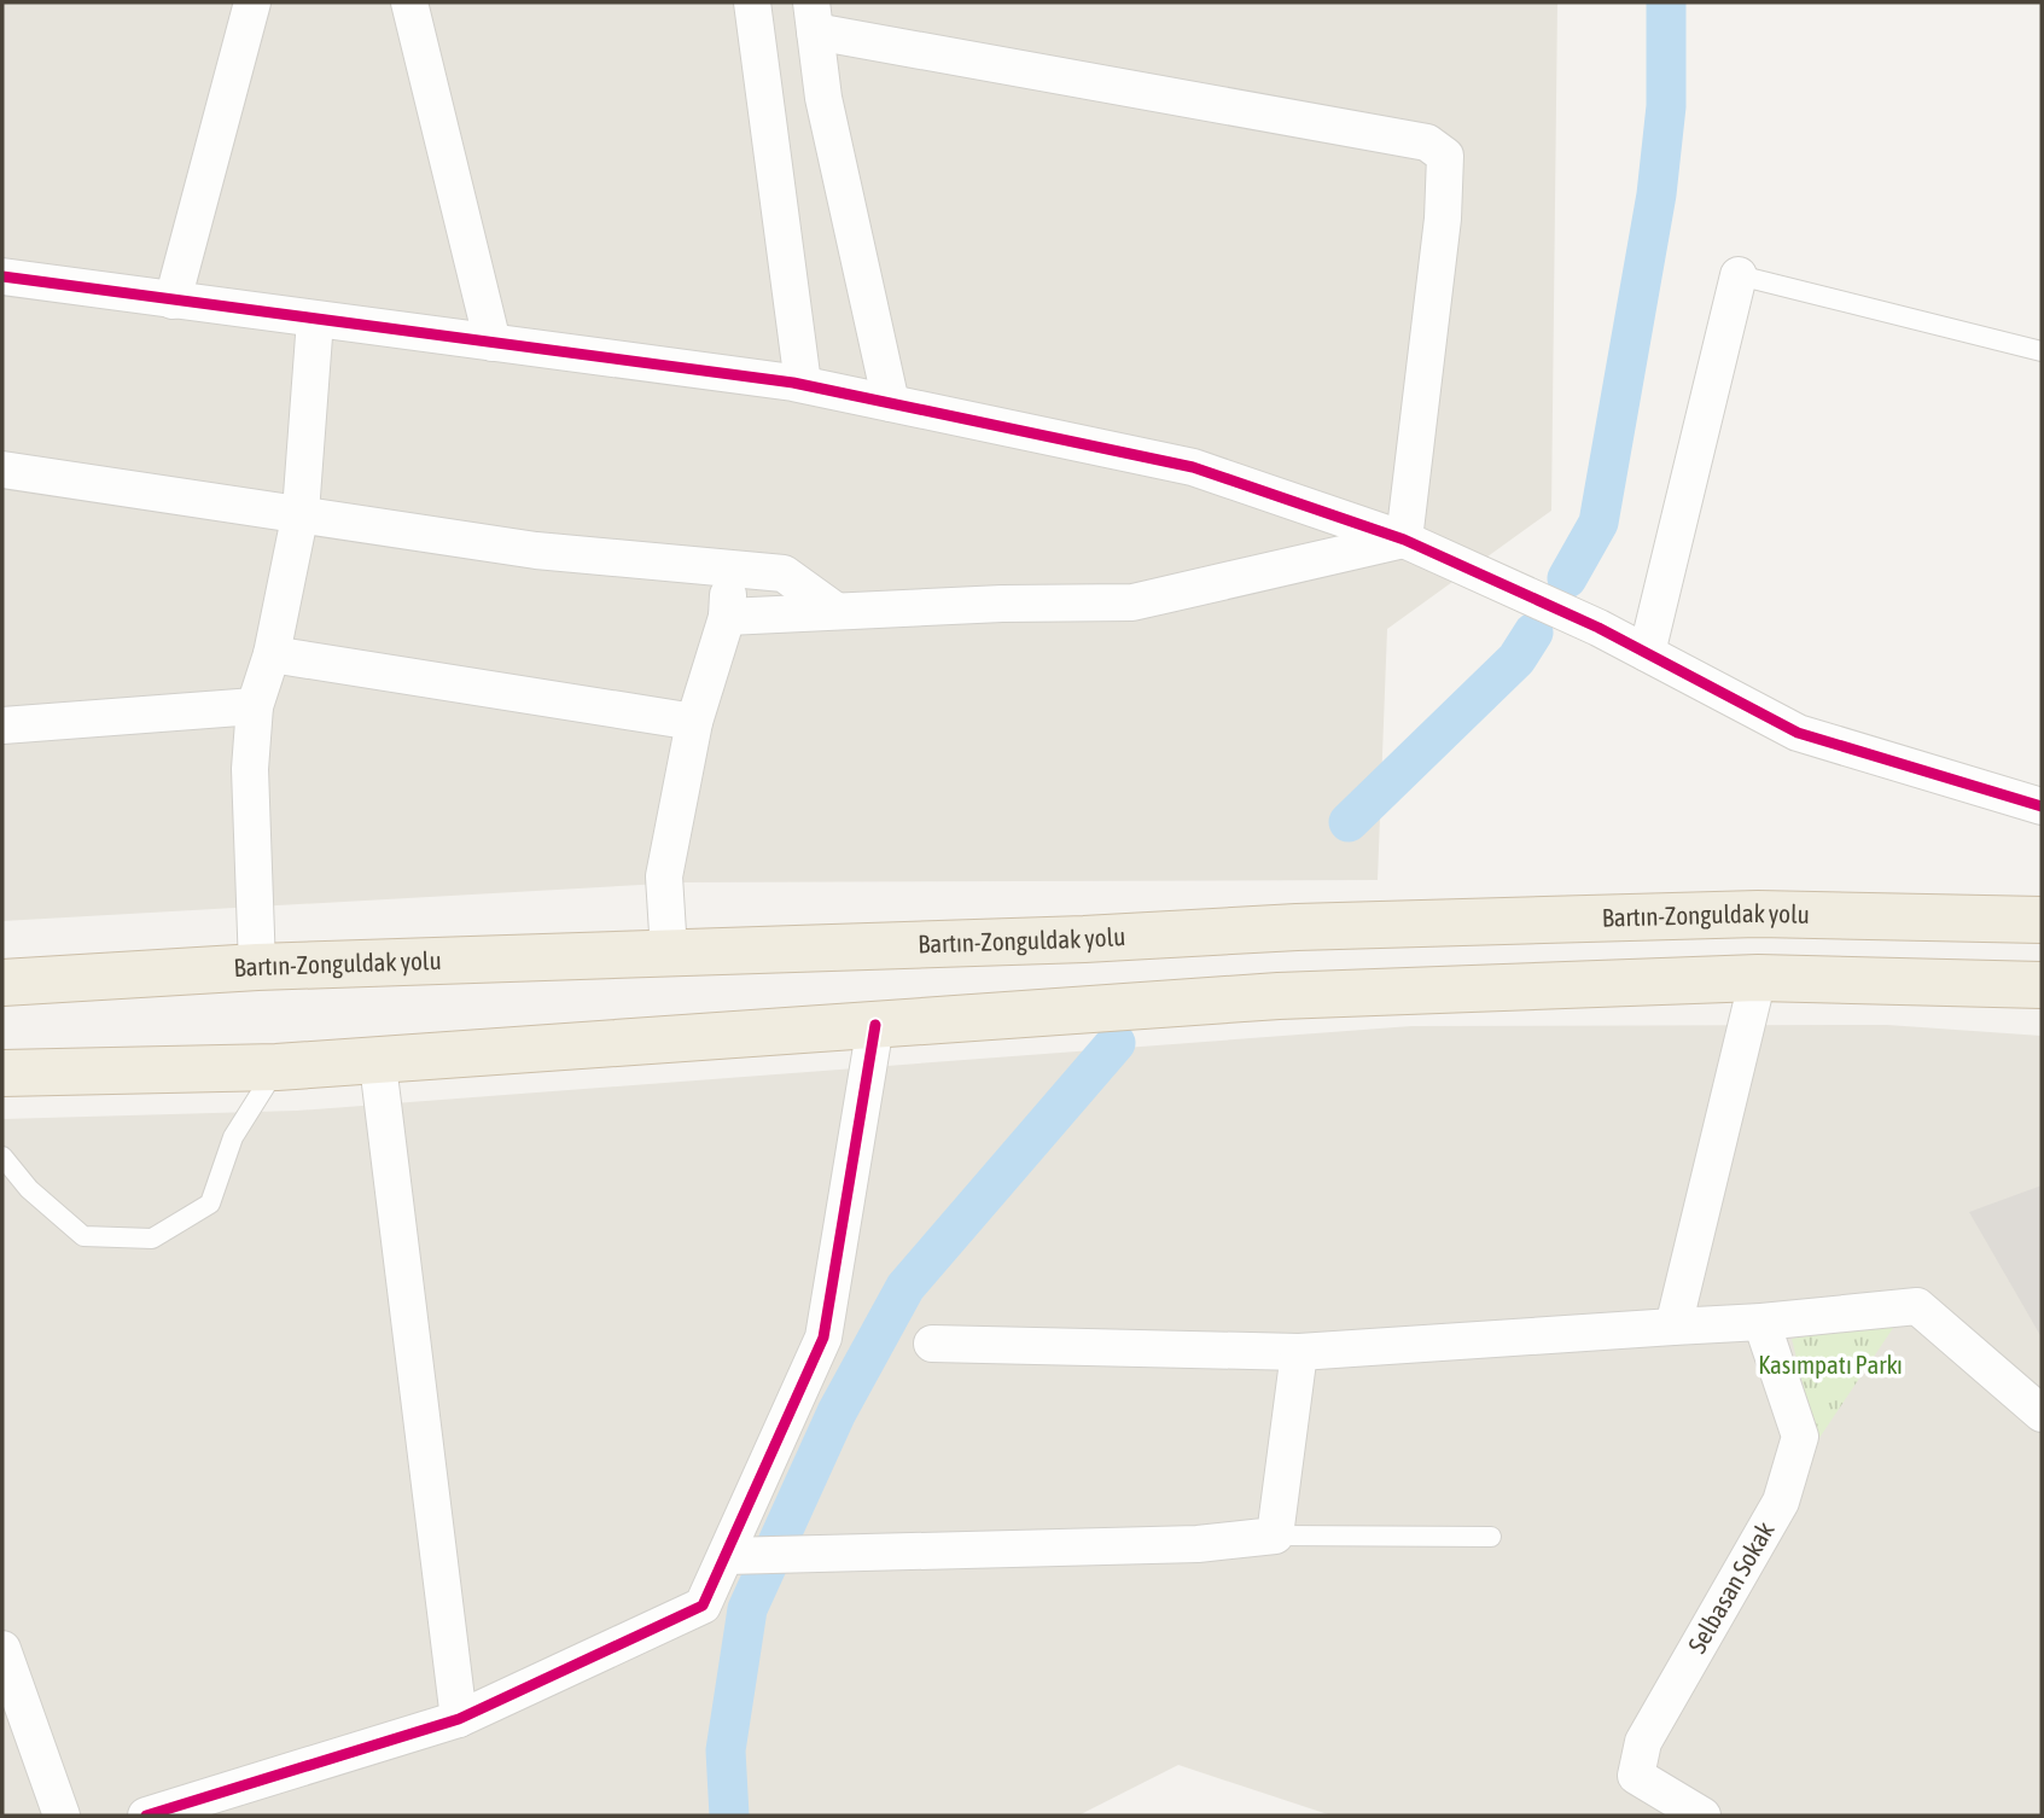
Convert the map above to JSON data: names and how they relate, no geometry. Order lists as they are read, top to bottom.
{
  "streets": {
    "highway": ["Bartın-Zonguldak yolu"],
    "street": ["Selbasan Sokak"]
  },
  "parks": ["Kasımpatı Parkı"]
}
